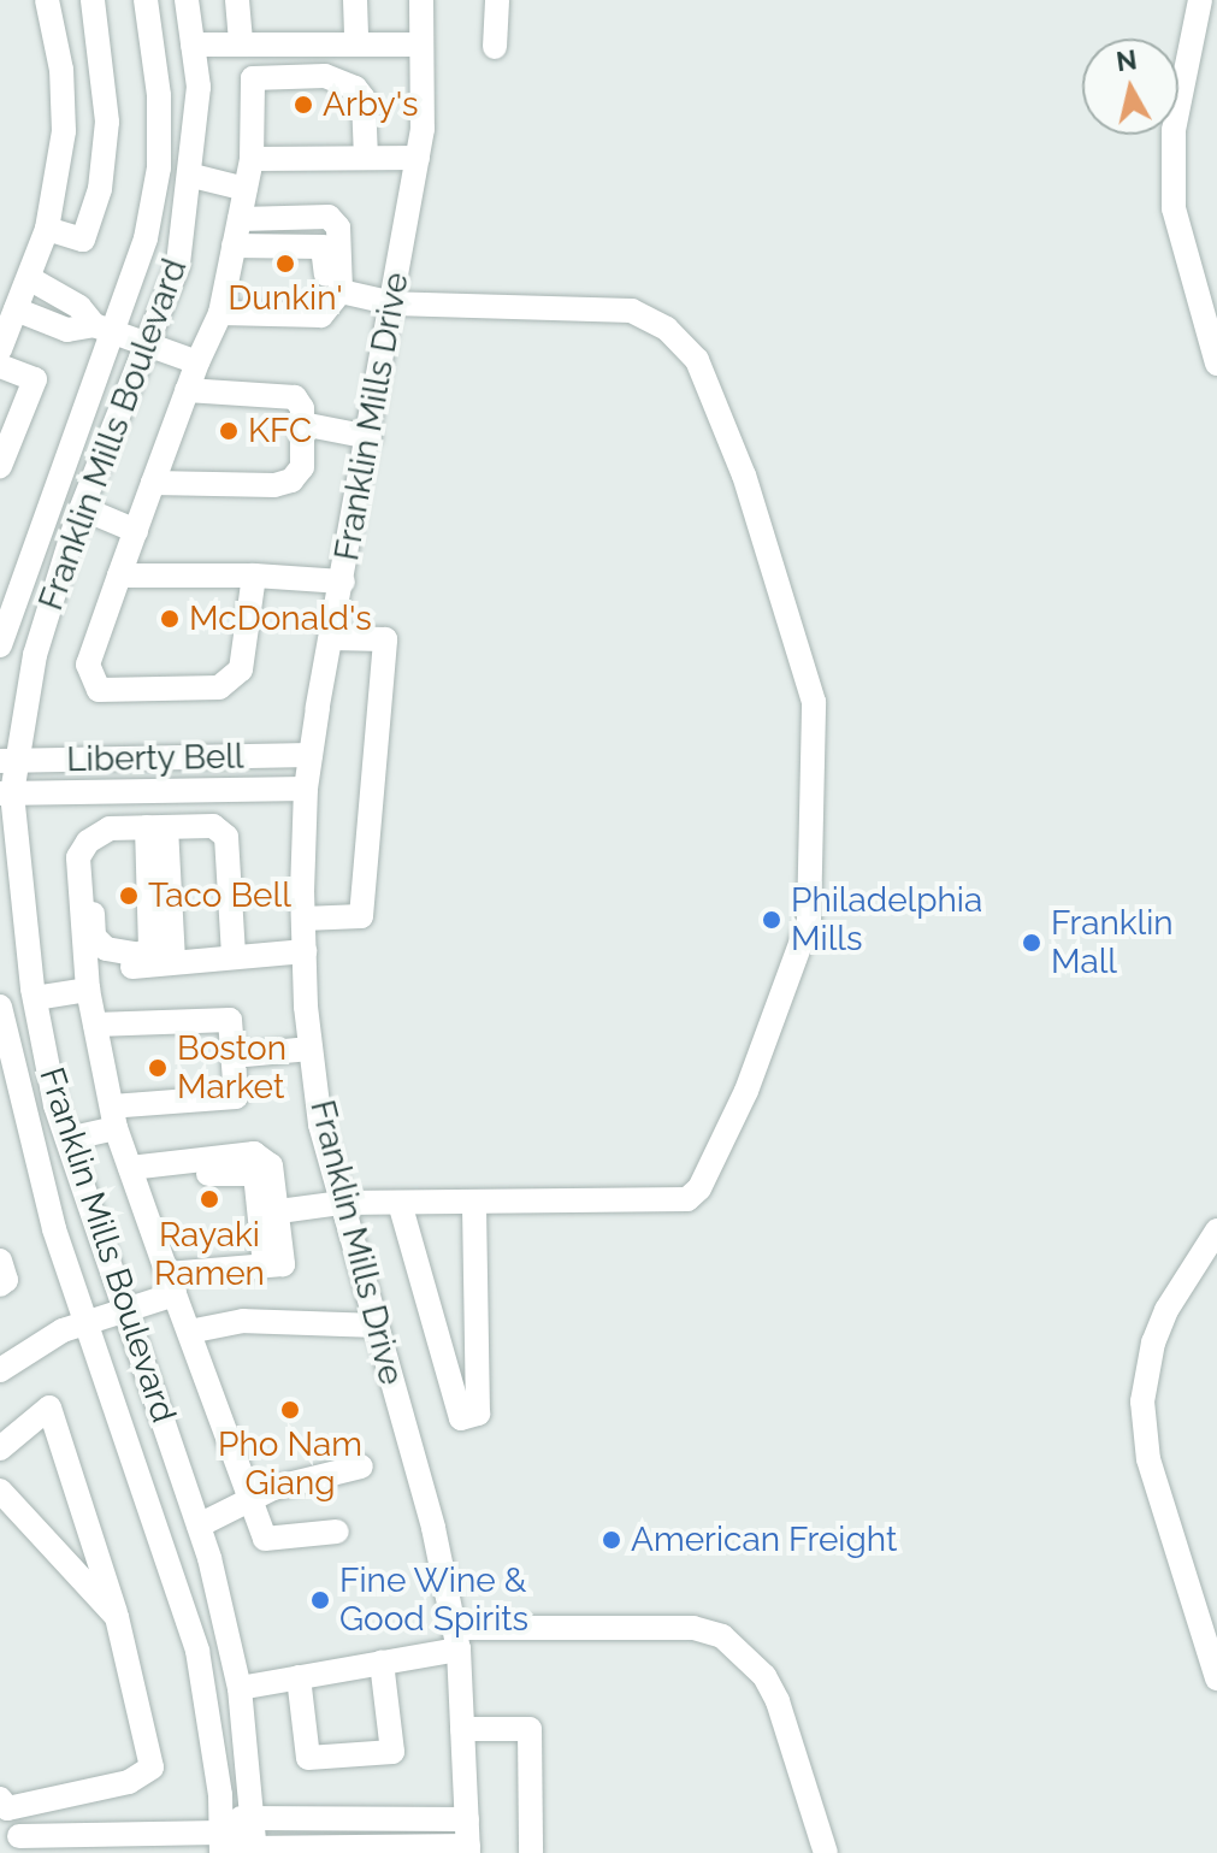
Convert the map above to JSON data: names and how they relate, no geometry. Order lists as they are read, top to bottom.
{
  "streets": {
    "street": ["Franklin Mills Drive", "Franklin Mills Boulevard", "Liberty Bell"]
  },
  "crossings": [
    ["Franklin Mills Drive", "Liberty Bell"],
    ["Franklin Mills Boulevard", "Liberty Bell"]
  ],
  "places": [
    "Arby's",
    "Dunkin'",
    "KFC",
    "McDonald's",
    "Taco Bell",
    "Philadelphia Mills",
    "Franklin Mall",
    "Boston Market",
    "Rayaki Ramen",
    "Pho Nam Giang",
    "American Freight",
    "Fine Wine & Good Spirits"
  ],
  "north": "top"
}
